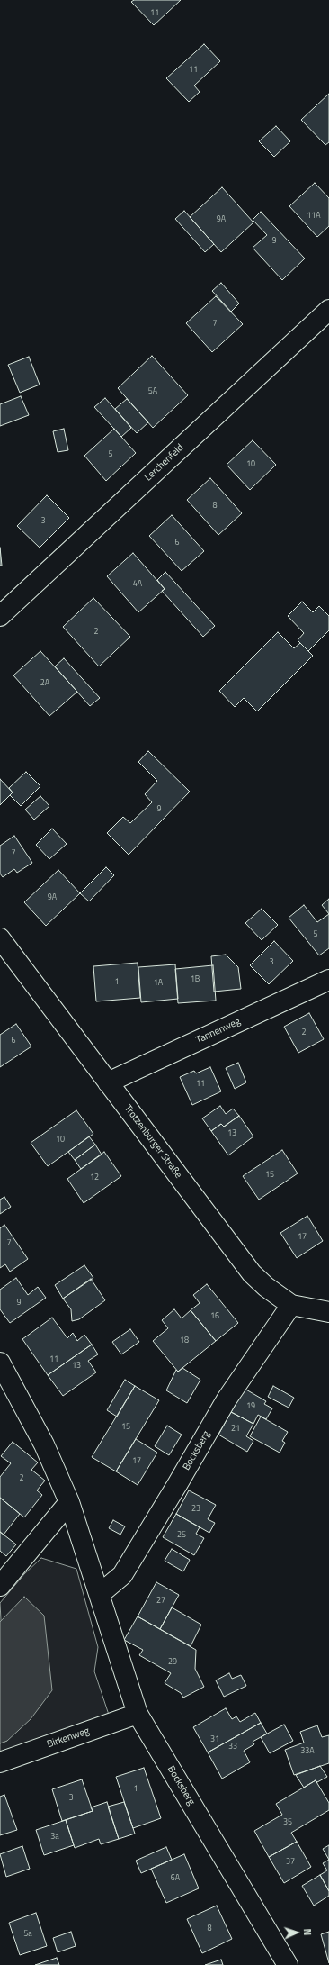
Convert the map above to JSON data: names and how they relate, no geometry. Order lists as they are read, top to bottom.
{
  "streets": {
    "street": [
      "Lerchenfeld",
      "Tannenweg",
      "Trotzenburger Straße",
      "Bocksberg",
      "Birkenweg"
    ]
  },
  "crossings": [
    ["Tannenweg", "Trotzenburger Straße"],
    ["Trotzenburger Straße", "Bocksberg"],
    ["Bocksberg", "Birkenweg"]
  ],
  "house_numbers": [
    "11",
    "11",
    "11A",
    "9A",
    "9",
    "7",
    "5A",
    "5",
    "10",
    "8",
    "3",
    "6",
    "4A",
    "2",
    "2A",
    "9",
    "7",
    "9A",
    "5",
    "3",
    "1B",
    "1",
    "1A",
    "2",
    "6",
    "11",
    "13",
    "10",
    "15",
    "12",
    "17",
    "7",
    "9",
    "16",
    "18",
    "11",
    "13",
    "19",
    "15",
    "21",
    "17",
    "2",
    "23",
    "25",
    "27",
    "29",
    "31",
    "33",
    "33A",
    "1",
    "3",
    "35",
    "3a",
    "37",
    "6A",
    "8",
    "5a"
  ],
  "north": "right"
}
